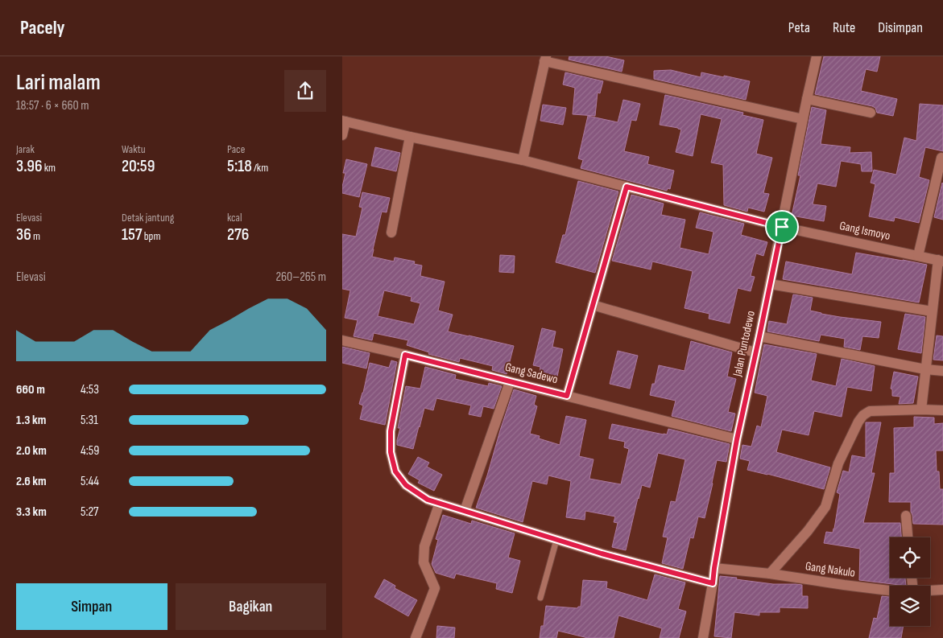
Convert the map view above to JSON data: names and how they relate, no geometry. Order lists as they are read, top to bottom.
{
  "streets": {
    "street": [
      "Gang Ismoyo",
      "Jalan Puntodewo",
      "Gang Sadewo",
      "Gang Nakulo"
    ]
  },
  "crossings": [
    ["Gang Ismoyo", "Jalan Puntodewo"],
    ["Jalan Puntodewo", "Gang Sadewo"],
    ["Jalan Puntodewo", "Gang Nakulo"]
  ],
  "page": {
    "header": "Pacely",
    "nav": ["Peta", "Rute", "Disimpan"],
    "heading": ["Lari malam", "18:57 · 6 × 660 m"],
    "stats": [
      ["Jarak", "3.96 km"],
      ["Waktu", "20:59"],
      ["Pace", "5:18 /km"],
      ["Elevasi", "36 m"],
      ["Detak jantung", "157 bpm"],
      ["kcal", "276"]
    ],
    "chart": ["Elevasi", "260–265 m"],
    "list": [
      {
        "name": "660 m",
        "note": "4:53"
      },
      {
        "name": "1.3 km",
        "note": "5:31"
      },
      {
        "name": "2.0 km",
        "note": "4:59"
      },
      {
        "name": "2.6 km",
        "note": "5:44"
      },
      {
        "name": "3.3 km",
        "note": "5:27"
      }
    ],
    "buttons": ["Simpan", "Bagikan"]
  }
}
